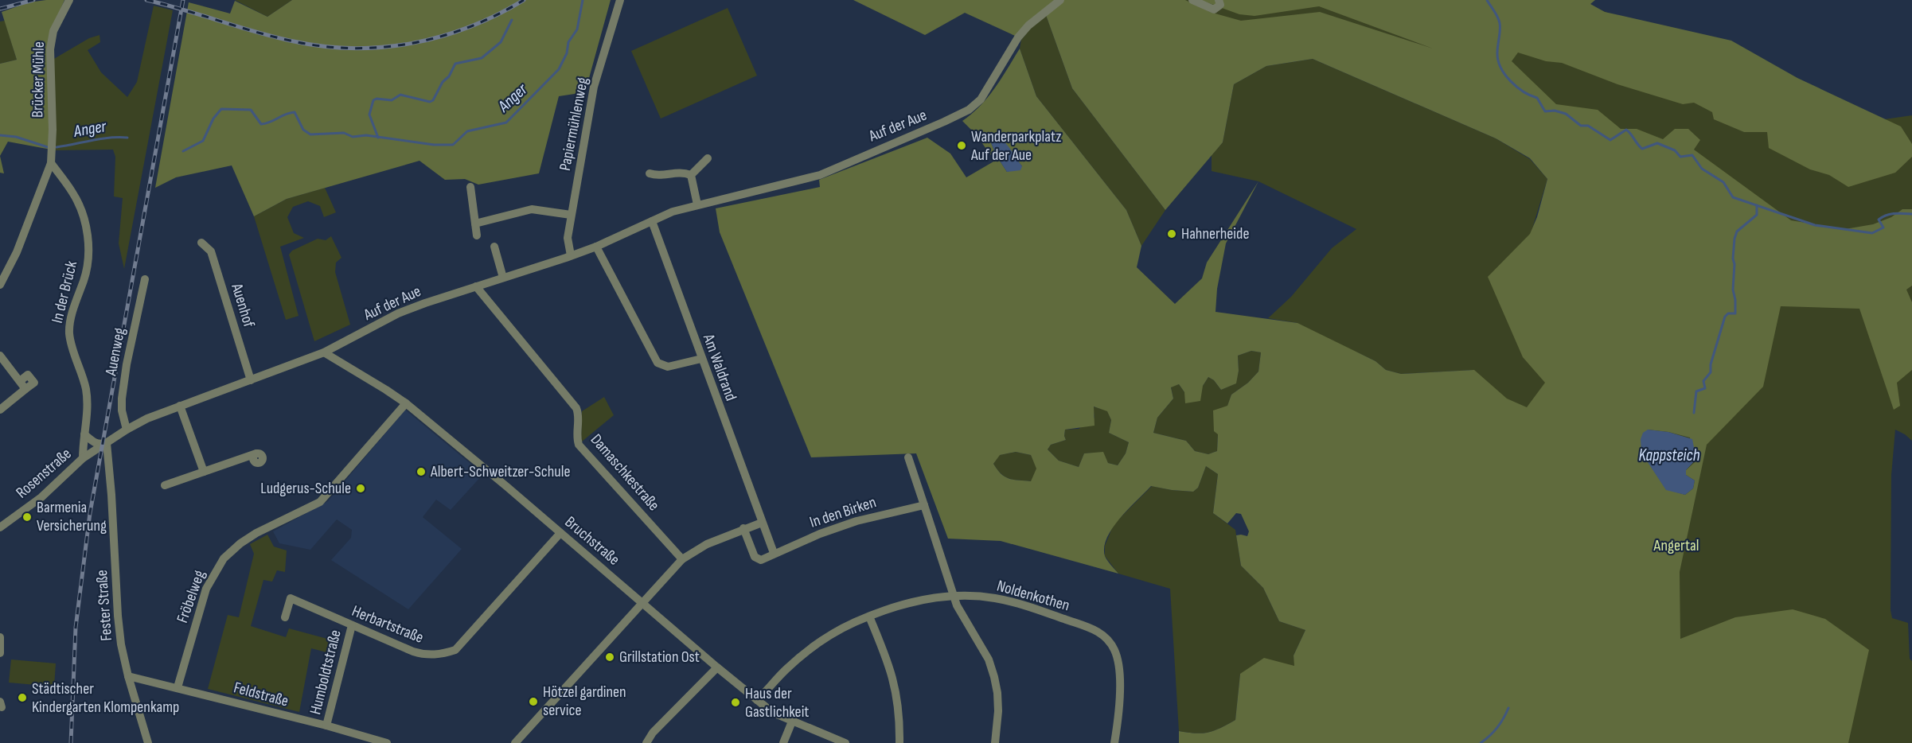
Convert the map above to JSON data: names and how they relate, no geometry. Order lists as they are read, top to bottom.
{
  "streets": {
    "street": [
      "Brücker Mühle",
      "Papiermühlenweg",
      "Auf der Aue",
      "In der Brück",
      "Auenhof",
      "Auenweg",
      "Am Waldrand",
      "Damaschkestraße",
      "Rosenstraße",
      "In den Birken",
      "Bruchstraße",
      "Noldenkothen",
      "Fröbelweg",
      "Fester Straße",
      "Herbartstraße",
      "Humboldtstraße",
      "Feldstraße"
    ]
  },
  "crossings": [
    ["Brücker Mühle", "In der Brück"],
    ["Papiermühlenweg", "Auf der Aue"],
    ["Auf der Aue", "Auenhof"],
    ["Auf der Aue", "Auenweg"],
    ["Auf der Aue", "Am Waldrand"],
    ["Auf der Aue", "Damaschkestraße"],
    ["Auf der Aue", "Rosenstraße"],
    ["Auf der Aue", "Bruchstraße"],
    ["Auf der Aue", "Fester Straße"],
    ["In der Brück", "Rosenstraße"],
    ["Rosenstraße", "Fester Straße"],
    ["Bruchstraße", "Noldenkothen"],
    ["Bruchstraße", "Fröbelweg"],
    ["Bruchstraße", "Herbartstraße"],
    ["Fröbelweg", "Feldstraße"],
    ["Fester Straße", "Feldstraße"],
    ["Herbartstraße", "Humboldtstraße"],
    ["Humboldtstraße", "Feldstraße"]
  ],
  "water": ["Anger", "Kappsteich"],
  "parks": ["Angertal"],
  "places": [
    "Wanderparkplatz Auf der Aue",
    "Hahnerheide",
    "Albert-Schweitzer-Schule",
    "Ludgerus-Schule",
    "Barmenia Versicherung",
    "Grillstation Ost",
    "Städtischer Kindergarten Klompenkamp",
    "Hötzel gardinen service",
    "Haus der Gastlichkeit"
  ]
}
